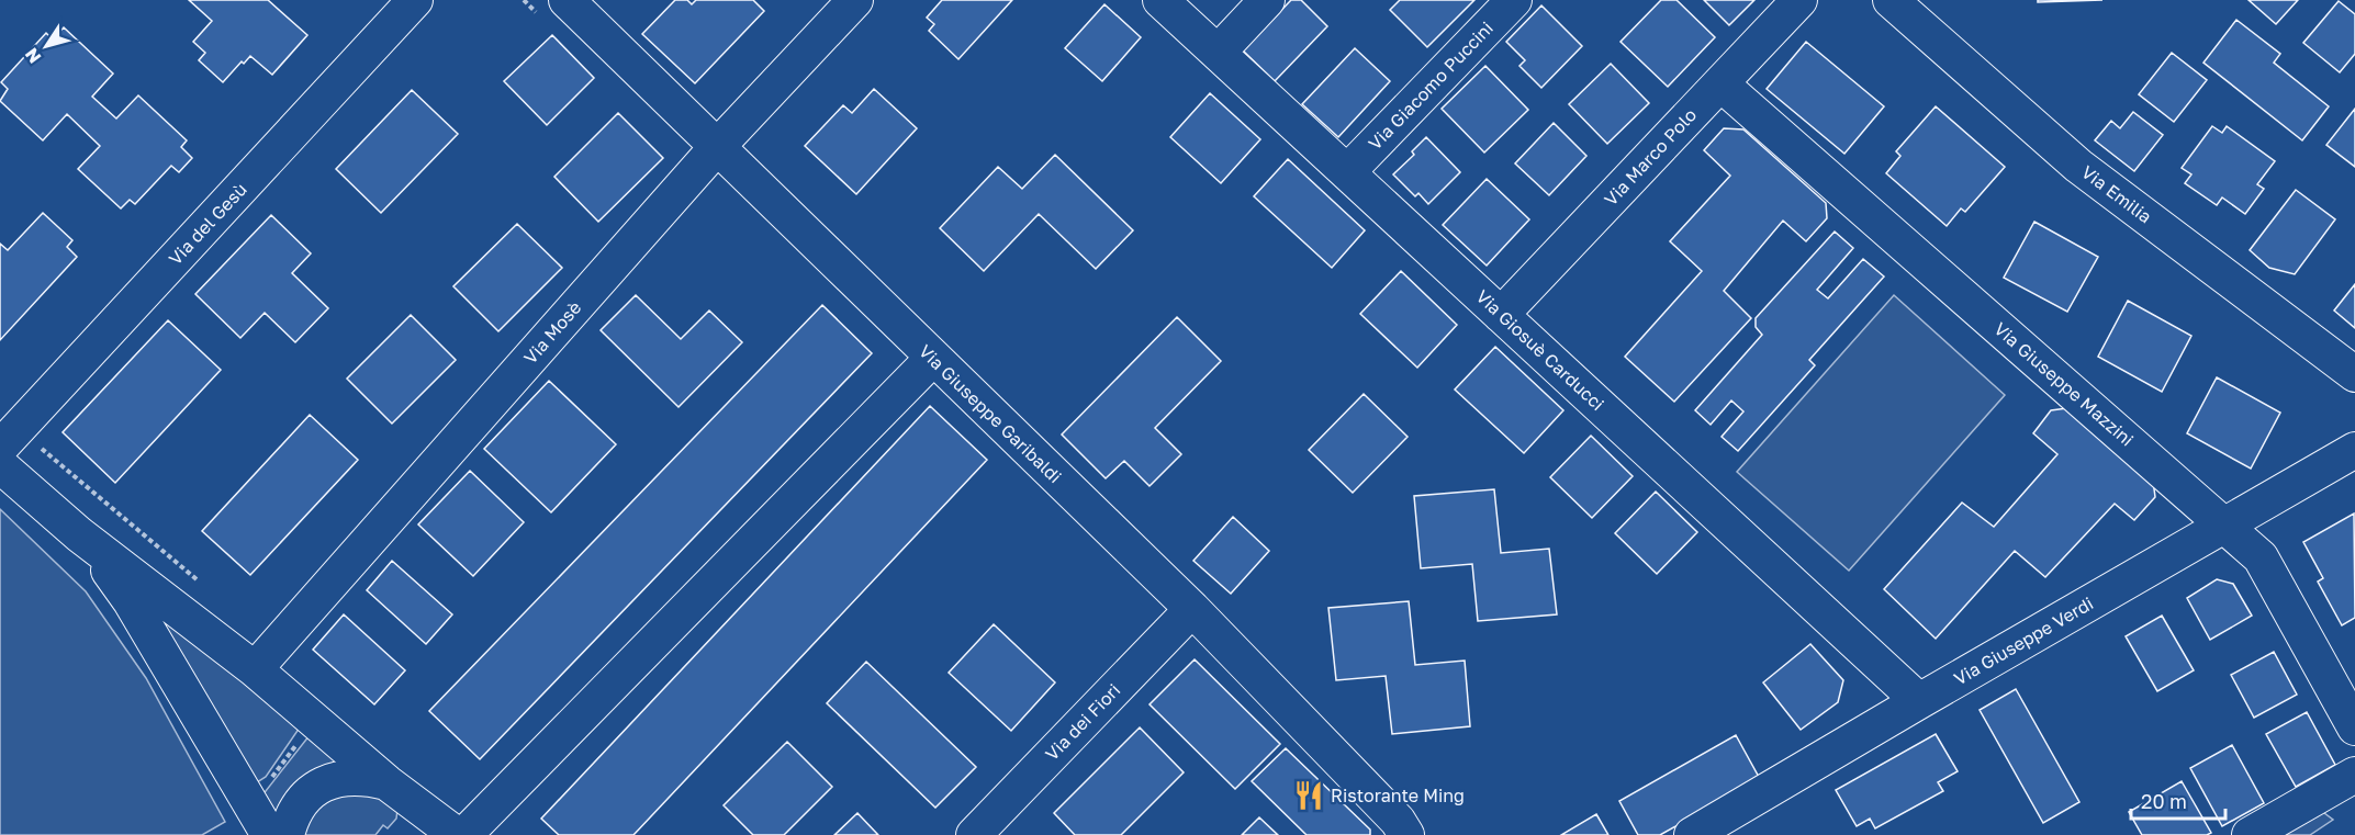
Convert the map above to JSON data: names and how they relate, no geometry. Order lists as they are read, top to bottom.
{
  "streets": {
    "street": [
      "Via Giacomo Puccini",
      "Via Marco Polo",
      "Via Emilia",
      "Via del Gesù",
      "Via Mosè",
      "Via Giosuè Carducci",
      "Via Giuseppe Mazzini",
      "Via Giuseppe Garibaldi",
      "Via Giuseppe Verdi",
      "Via dei Fiori"
    ]
  },
  "crossings": [
    ["Via Giacomo Puccini", "Via Giosuè Carducci"],
    ["Via Marco Polo", "Via Giosuè Carducci"],
    ["Via Marco Polo", "Via Giuseppe Mazzini"],
    ["Via Mosè", "Via Giuseppe Garibaldi"],
    ["Via Giosuè Carducci", "Via Giuseppe Verdi"],
    ["Via Giuseppe Mazzini", "Via Giuseppe Verdi"],
    ["Via Giuseppe Garibaldi", "Via dei Fiori"]
  ],
  "places": {
    "restaurant": ["Ristorante Ming"]
  },
  "scale_bar": "20 m",
  "north": "bottom left"
}
